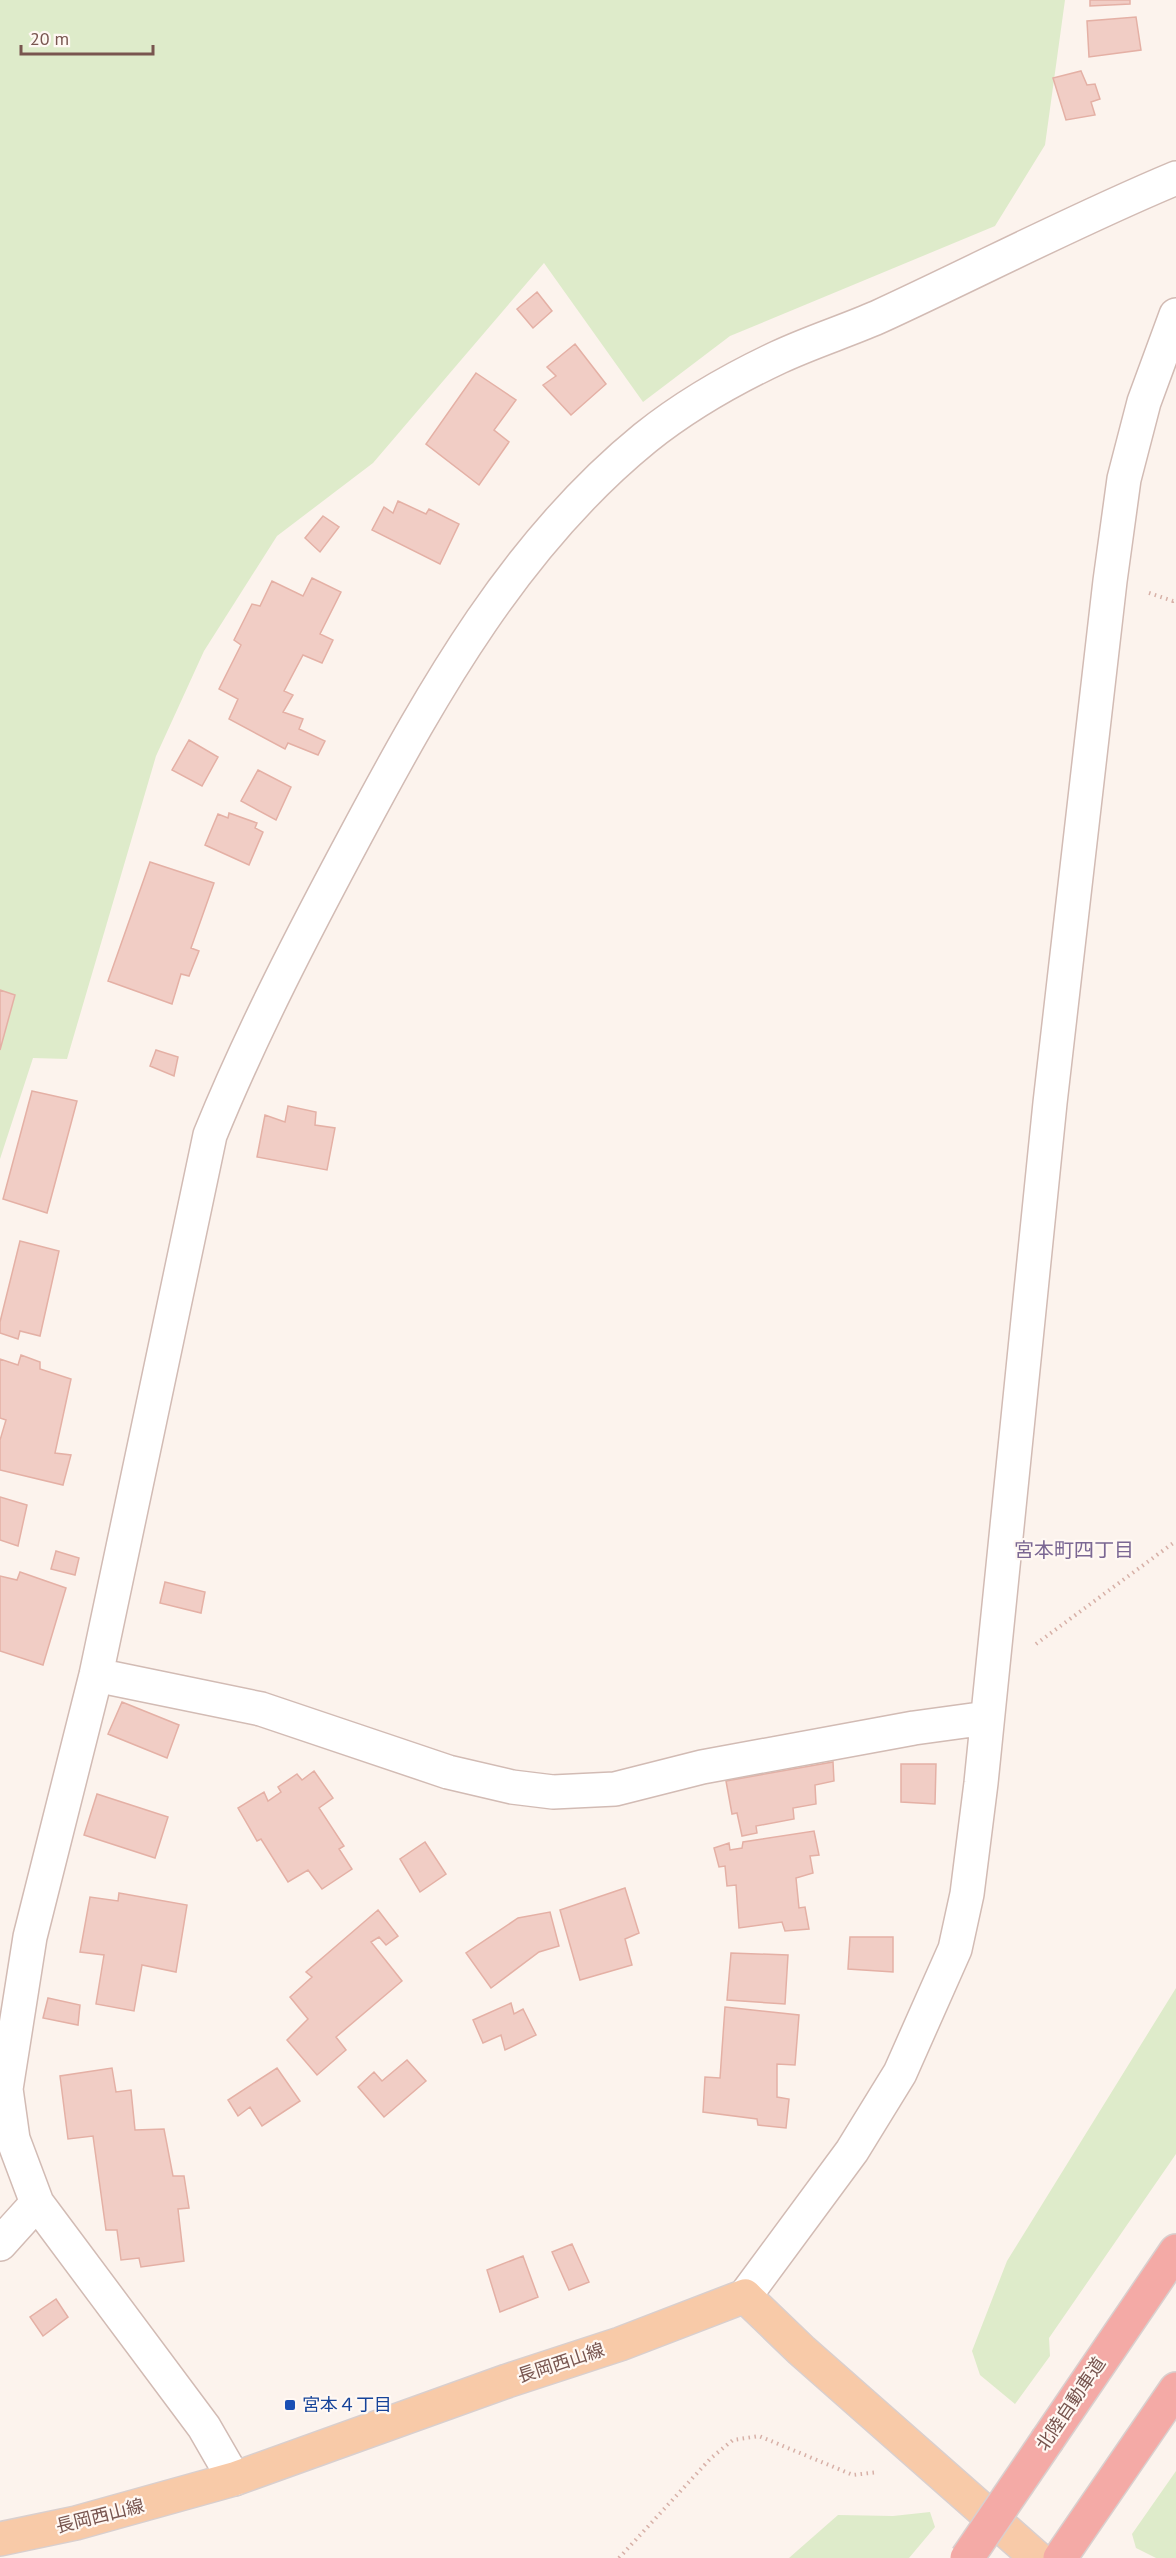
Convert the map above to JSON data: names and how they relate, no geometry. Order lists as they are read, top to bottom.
{
  "streets": {
    "highway": ["北陸自動車道"],
    "main road": ["長岡西山線"]
  },
  "districts": ["宮本町四丁目"],
  "places": {
    "transit": ["宮本４丁目"]
  },
  "scale_bar": "20 m"
}
